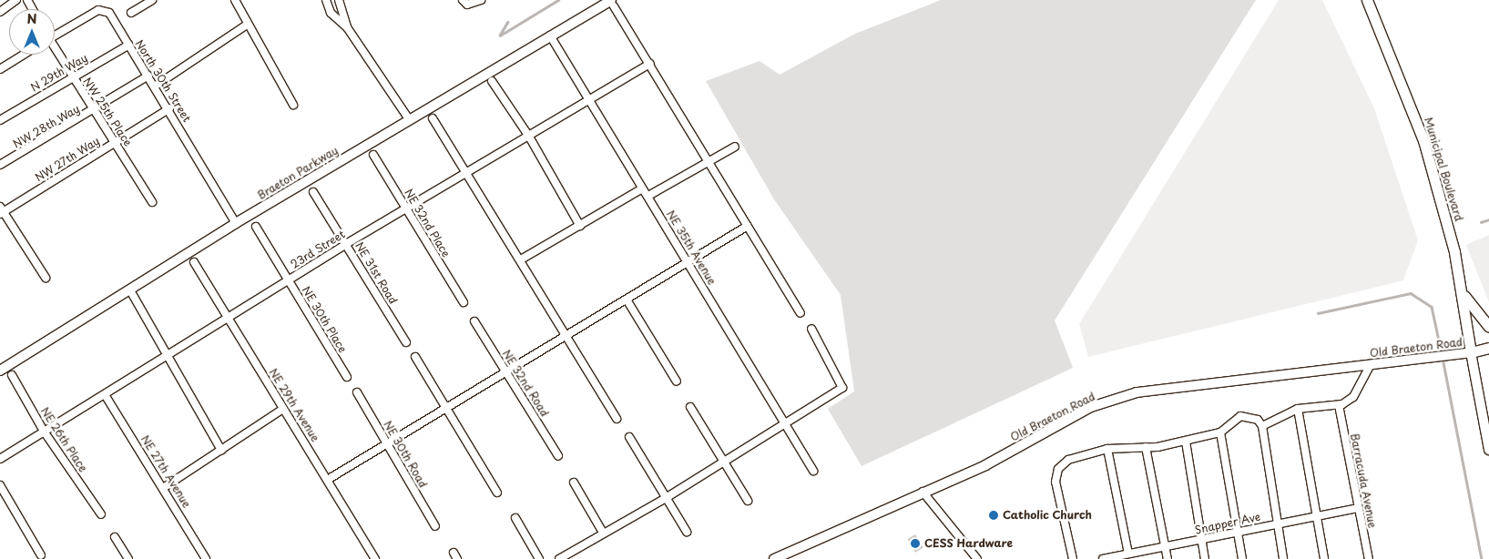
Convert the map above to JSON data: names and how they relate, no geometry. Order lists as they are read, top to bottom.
{
  "streets": {
    "main road": ["Municipal Boulevard"],
    "street": [
      "N 29th Way",
      "North 30th Street",
      "NW 25th Place",
      "NW 28th Way",
      "NW 27th Way",
      "Braeton Parkway",
      "NE 32nd Place",
      "NE 35th Avenue",
      "23rd Street",
      "NE 31st Road",
      "NE 30th Place",
      "Old Braeton Road",
      "NE 32nd Road",
      "NE 29th Avenue",
      "NE 26th Place",
      "NE 30th Road",
      "NE 27th Avenue",
      "Barracuda Avenue",
      "Snapper Ave"
    ]
  },
  "crossings": [
    ["N 29th Way", "North 30th Street"],
    ["N 29th Way", "NW 25th Place"],
    ["North 30th Street", "NW 28th Way"],
    ["North 30th Street", "NW 27th Way"],
    ["North 30th Street", "Braeton Parkway"],
    ["NW 25th Place", "NW 28th Way"],
    ["NW 25th Place", "NW 27th Way"],
    ["Municipal Boulevard", "Old Braeton Road"],
    ["Braeton Parkway", "NE 35th Avenue"],
    ["NE 32nd Place", "23rd Street"],
    ["NE 35th Avenue", "23rd Street"],
    ["23rd Street", "NE 31st Road"],
    ["23rd Street", "NE 30th Place"],
    ["23rd Street", "NE 29th Avenue"],
    ["23rd Street", "NE 26th Place"],
    ["23rd Street", "NE 27th Avenue"],
    ["Barracuda Avenue", "Snapper Ave"]
  ],
  "places": ["Catholic Church", "CESS Hardware"],
  "north": "top"
}
